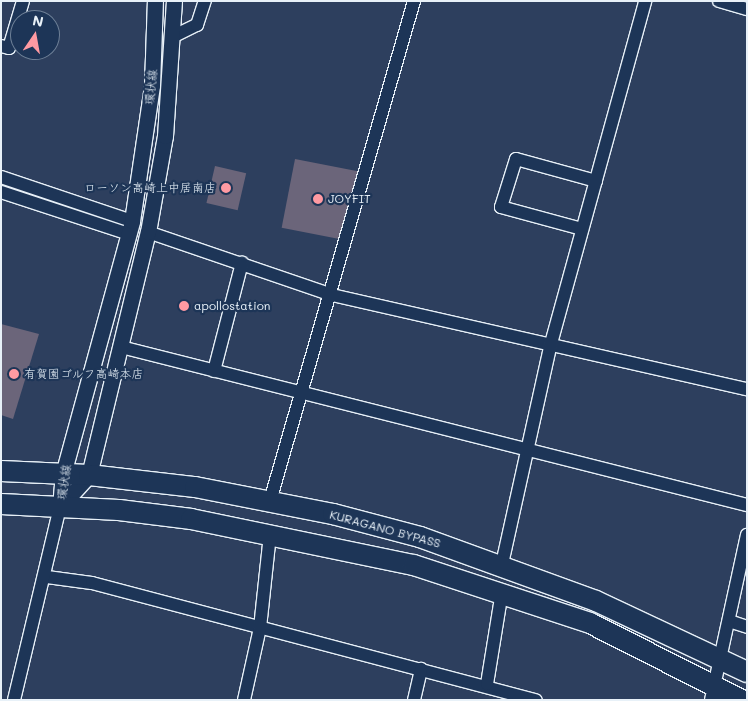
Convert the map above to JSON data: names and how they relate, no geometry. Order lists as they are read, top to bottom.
{
  "streets": {
    "highway": ["KURAGANO BYPASS"],
    "street": ["環状線"]
  },
  "crossings": [
    ["環状線", "KURAGANO BYPASS"]
  ],
  "places": [
    "ローソン高崎上中居南店",
    "JOYFIT",
    "apollostation",
    "有賀園ゴルフ高崎本店"
  ],
  "north": "top"
}
